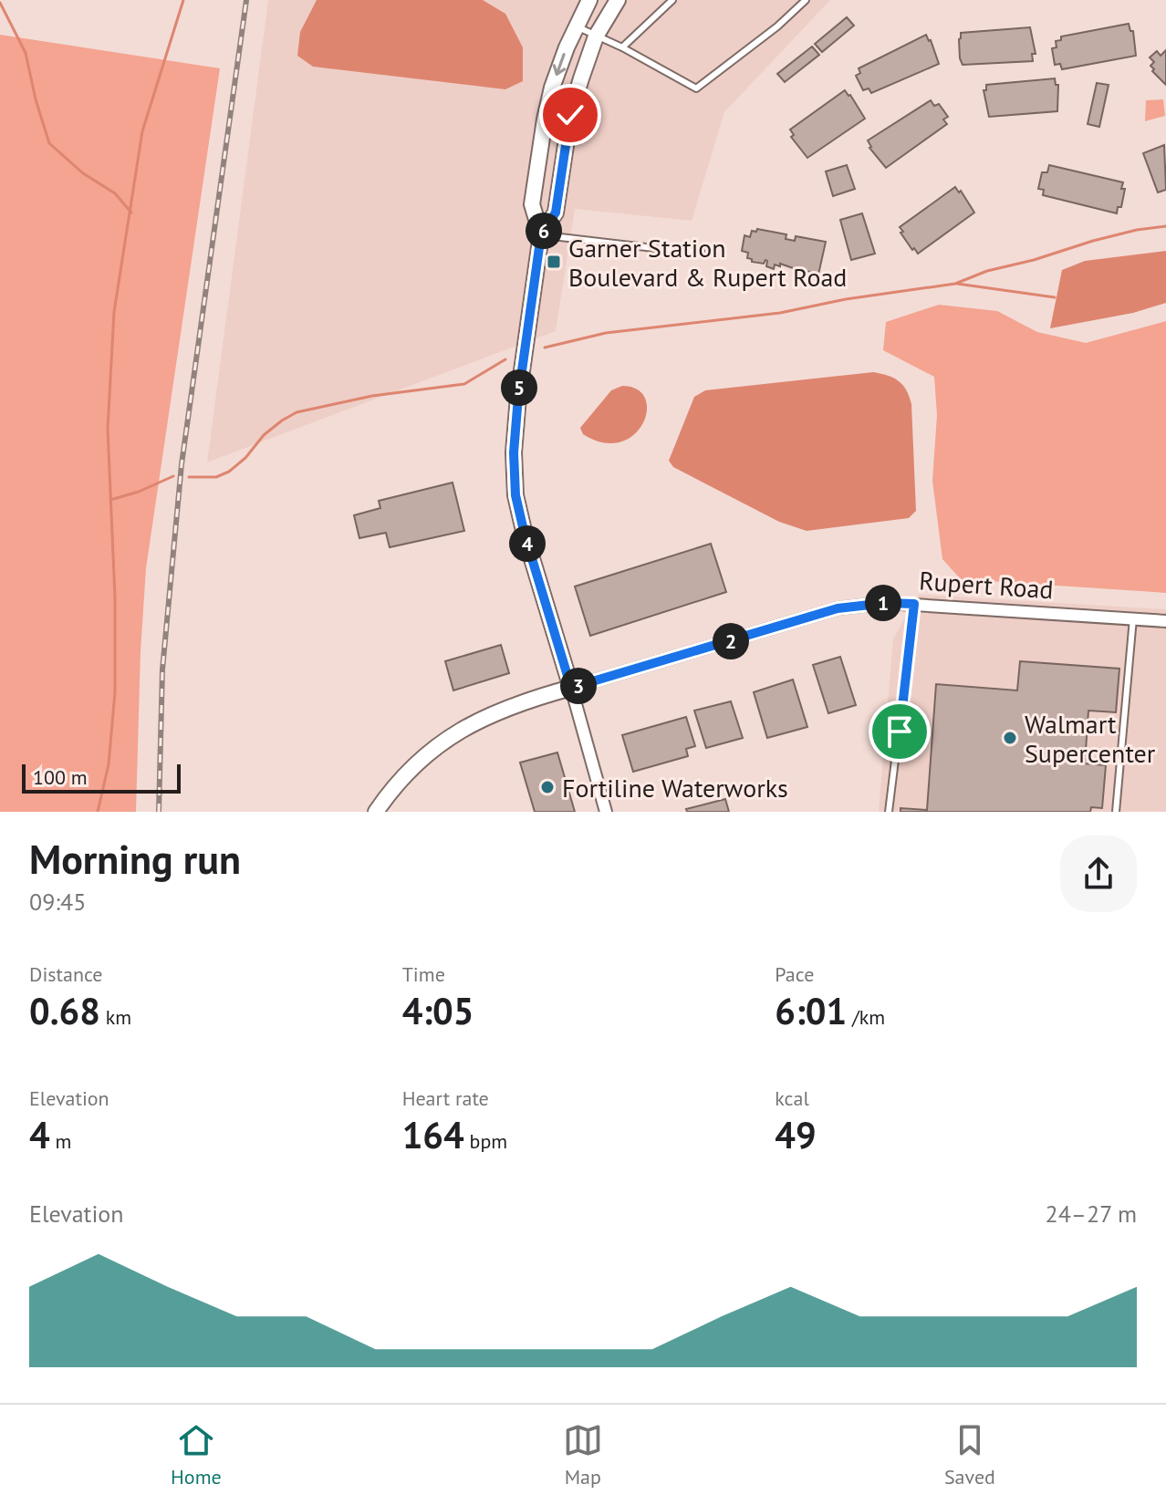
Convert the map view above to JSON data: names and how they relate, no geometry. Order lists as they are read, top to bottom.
{
  "streets": {
    "street": ["Rupert Road"]
  },
  "places": {
    "transit": ["Garner Station Boulevard & Rupert Road"],
    "other": ["Walmart Supercenter", "Fortiline Waterworks"]
  },
  "scale_bar": "100 m",
  "page": {
    "pins": [
      "6",
      "5",
      "4",
      "1",
      "2",
      "3"
    ],
    "scale": "100 m",
    "heading": ["Morning run", "09:45"],
    "stats": [
      ["Distance", "0.68 km"],
      ["Time", "4:05"],
      ["Pace", "6:01 /km"],
      ["Elevation", "4 m"],
      ["Heart rate", "164 bpm"],
      ["kcal", "49"]
    ],
    "chart": ["Elevation", "24–27 m"],
    "tabs": ["Home", "Map", "Saved"]
  }
}
